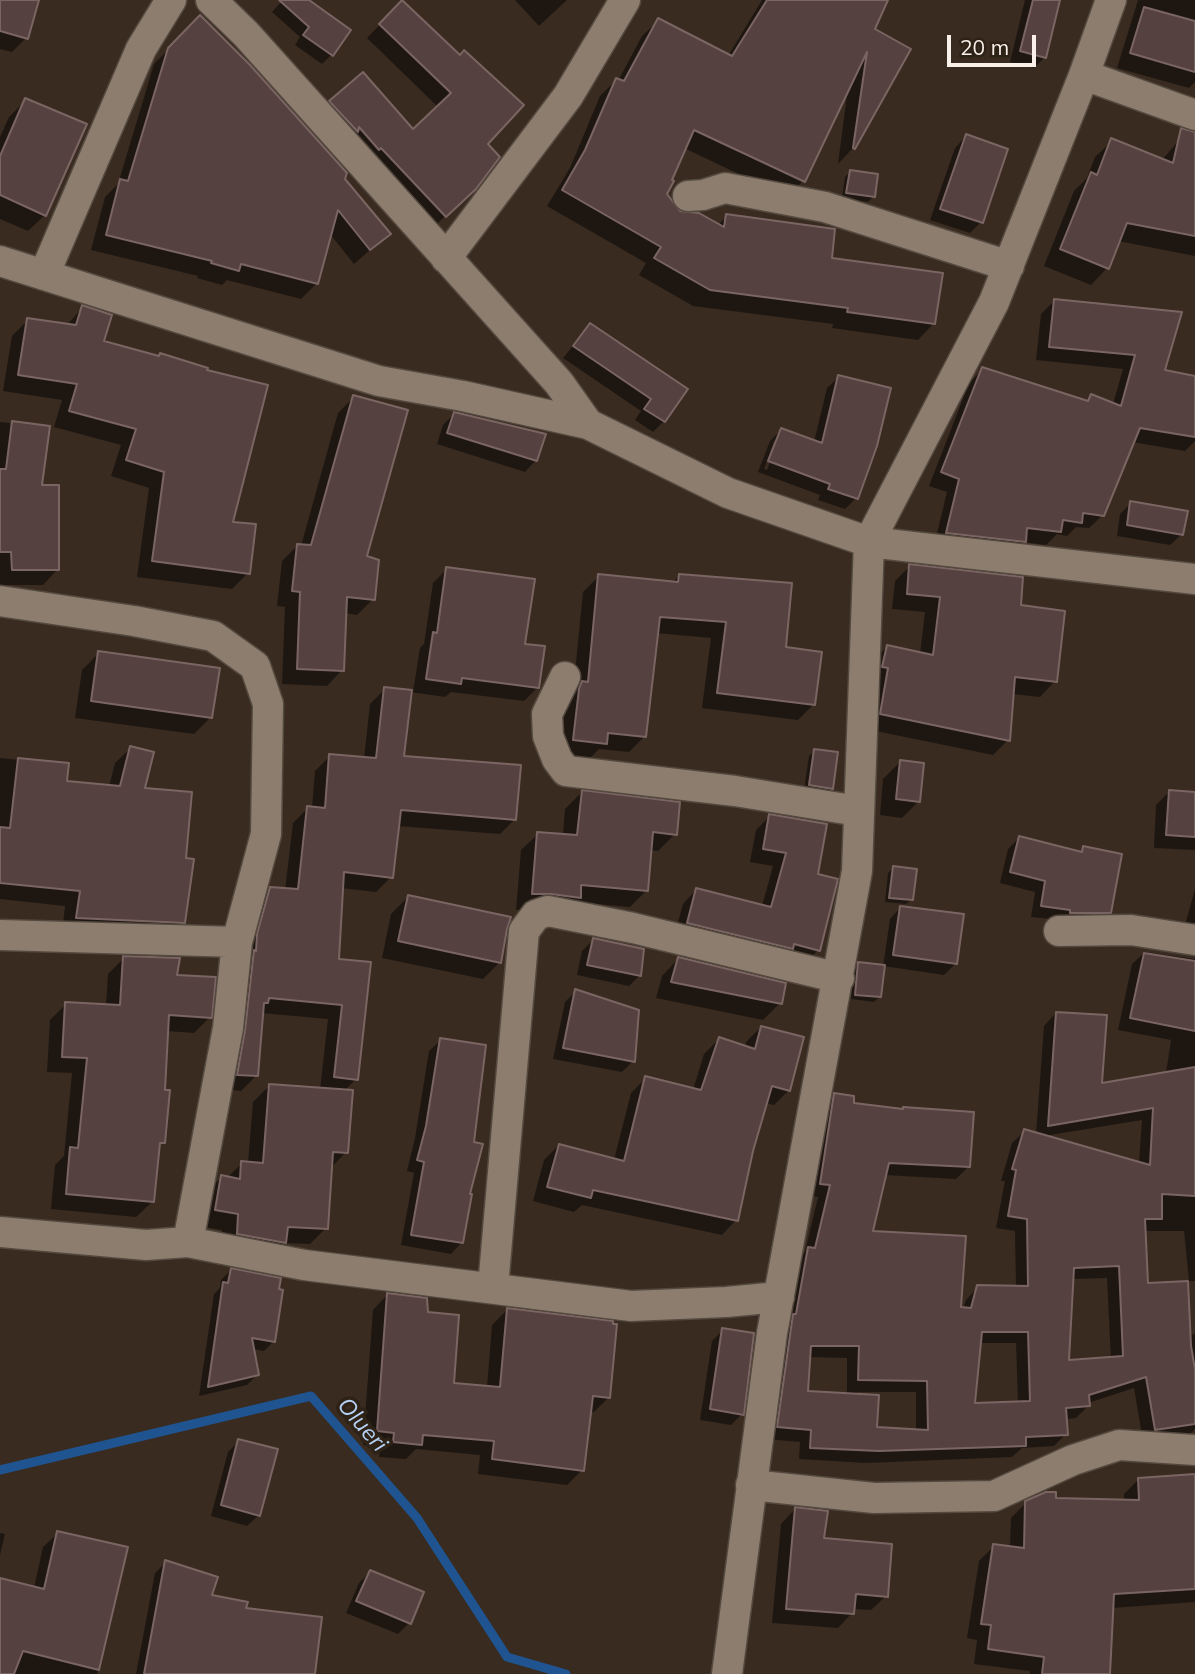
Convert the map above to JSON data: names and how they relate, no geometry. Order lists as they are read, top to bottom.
{
  "water": ["Olueri"],
  "scale_bar": "20 m"
}
